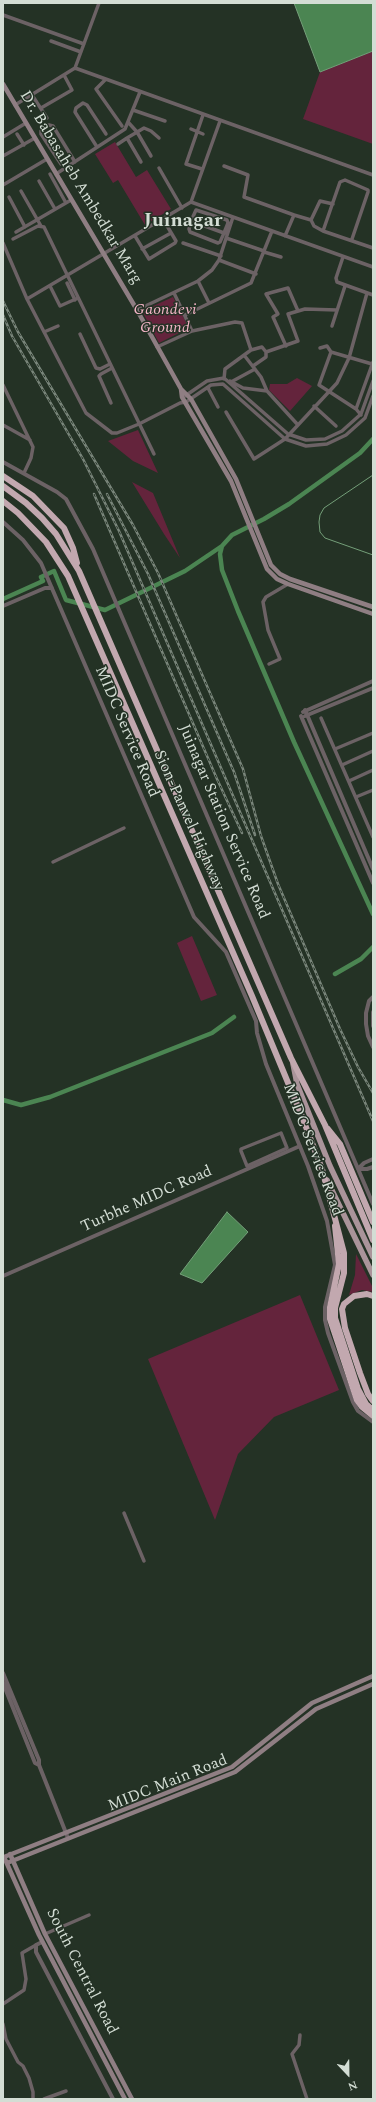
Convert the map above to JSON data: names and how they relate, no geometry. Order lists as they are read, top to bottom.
{
  "streets": {
    "highway": ["Sion-Panvel Highway"],
    "main road": ["Dr. Babasaheb Ambedkar Marg", "MIDC Main Road", "South Central Road"],
    "street": ["MIDC Service Road", "Juinagar Station Service Road", "Turbhe MIDC Road"]
  },
  "crossings": [
    ["MIDC Service Road", "Sion-Panvel Highway"],
    ["MIDC Service Road", "Turbhe MIDC Road"],
    ["MIDC Main Road", "South Central Road"]
  ],
  "districts": ["Juinagar"],
  "parks": ["Gaondevi Ground"],
  "north": "bottom"
}
